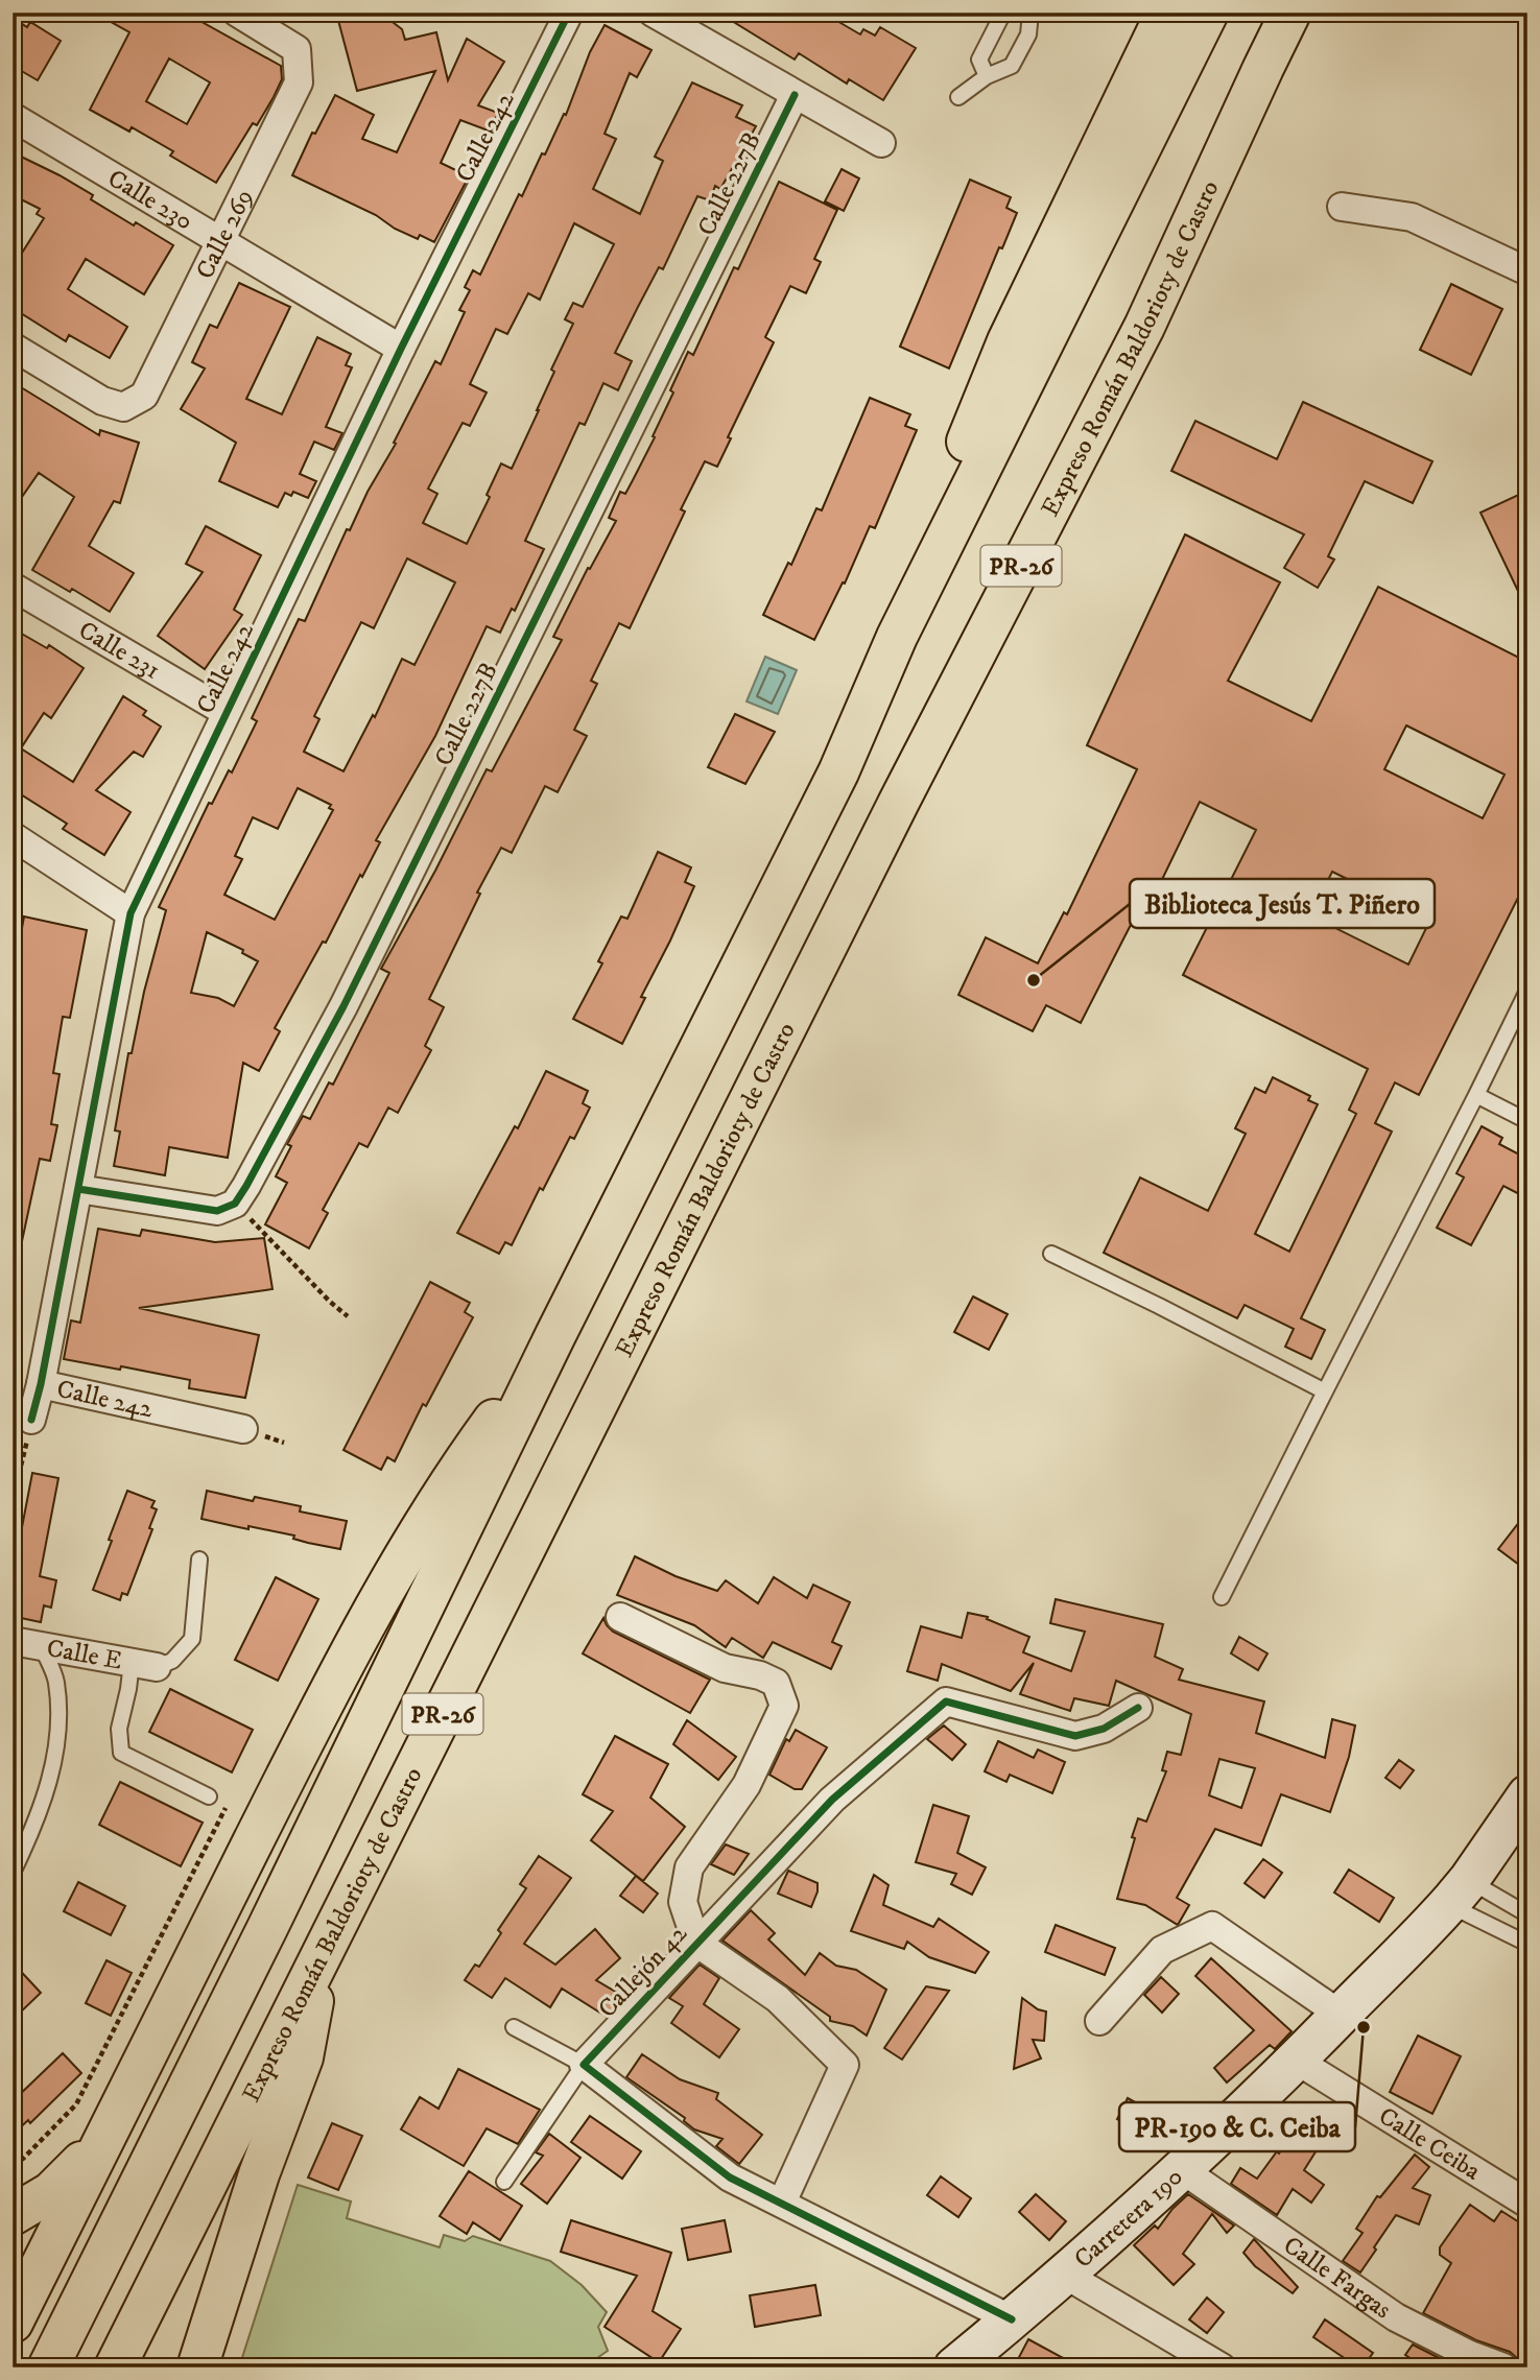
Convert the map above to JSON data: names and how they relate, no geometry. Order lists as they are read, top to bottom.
{
  "streets": {
    "highway": ["Expreso Román Baldorioty de Castro", "PR-26"],
    "street": [
      "Calle 242",
      "Calle 227B",
      "Calle 230",
      "Calle 269",
      "Calle 231",
      "Calle E",
      "Callejón 42",
      "Calle Ceiba",
      "Carretera 190",
      "Calle Fargas"
    ]
  },
  "crossings": [
    ["Calle 242", "Calle 230"],
    ["Calle 242", "Calle 231"],
    ["Calle 230", "Calle 269"],
    ["Calle Ceiba", "Carretera 190"],
    ["Carretera 190", "Calle Fargas"]
  ],
  "places": ["Biblioteca Jesús T. Piñero", "PR-190 & C. Ceiba"]
}
